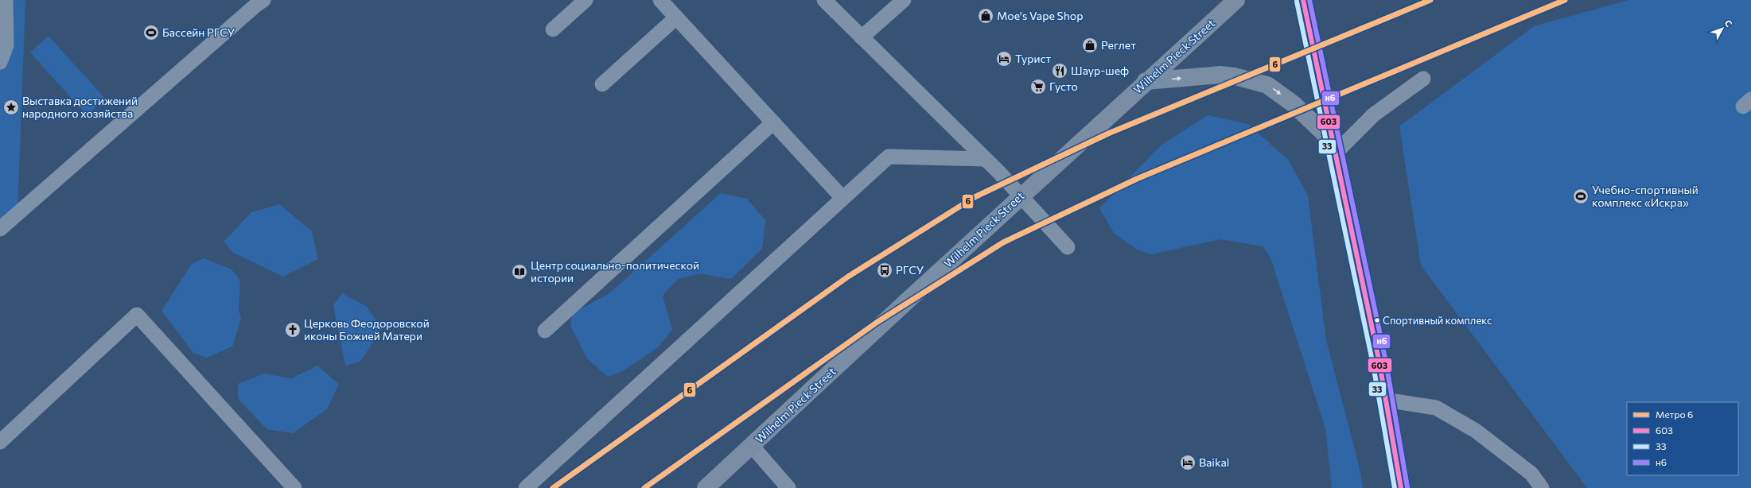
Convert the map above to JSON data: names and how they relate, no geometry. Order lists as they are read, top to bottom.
{
  "streets": {
    "main road": ["Wilhelm Pieck Street"]
  },
  "places": {
    "shop": ["Moe's Vape Shop", "Реглет"],
    "sports": ["Бассейн РГСУ", "Учебно-спортивный комплекс «Искра»"],
    "hotel": ["Турист", "Baikal"],
    "restaurant": ["Шаур-шеф"],
    "supermarket": ["Густо"],
    "place": ["Выставка достижений народного хозяйства"],
    "bus stop": ["РГСУ"],
    "library": ["Центр социально-политической истории"],
    "other": ["Спортивный комплекс"],
    "church": ["Церковь Феодоровской иконы Божией Матери"]
  },
  "lines": [
    "metro line 6",
    "transit line 603",
    "transit line н6",
    "transit line 33"
  ],
  "legend": [
    "Метро 6",
    "603",
    "33",
    "н6"
  ],
  "north": "top right"
}
